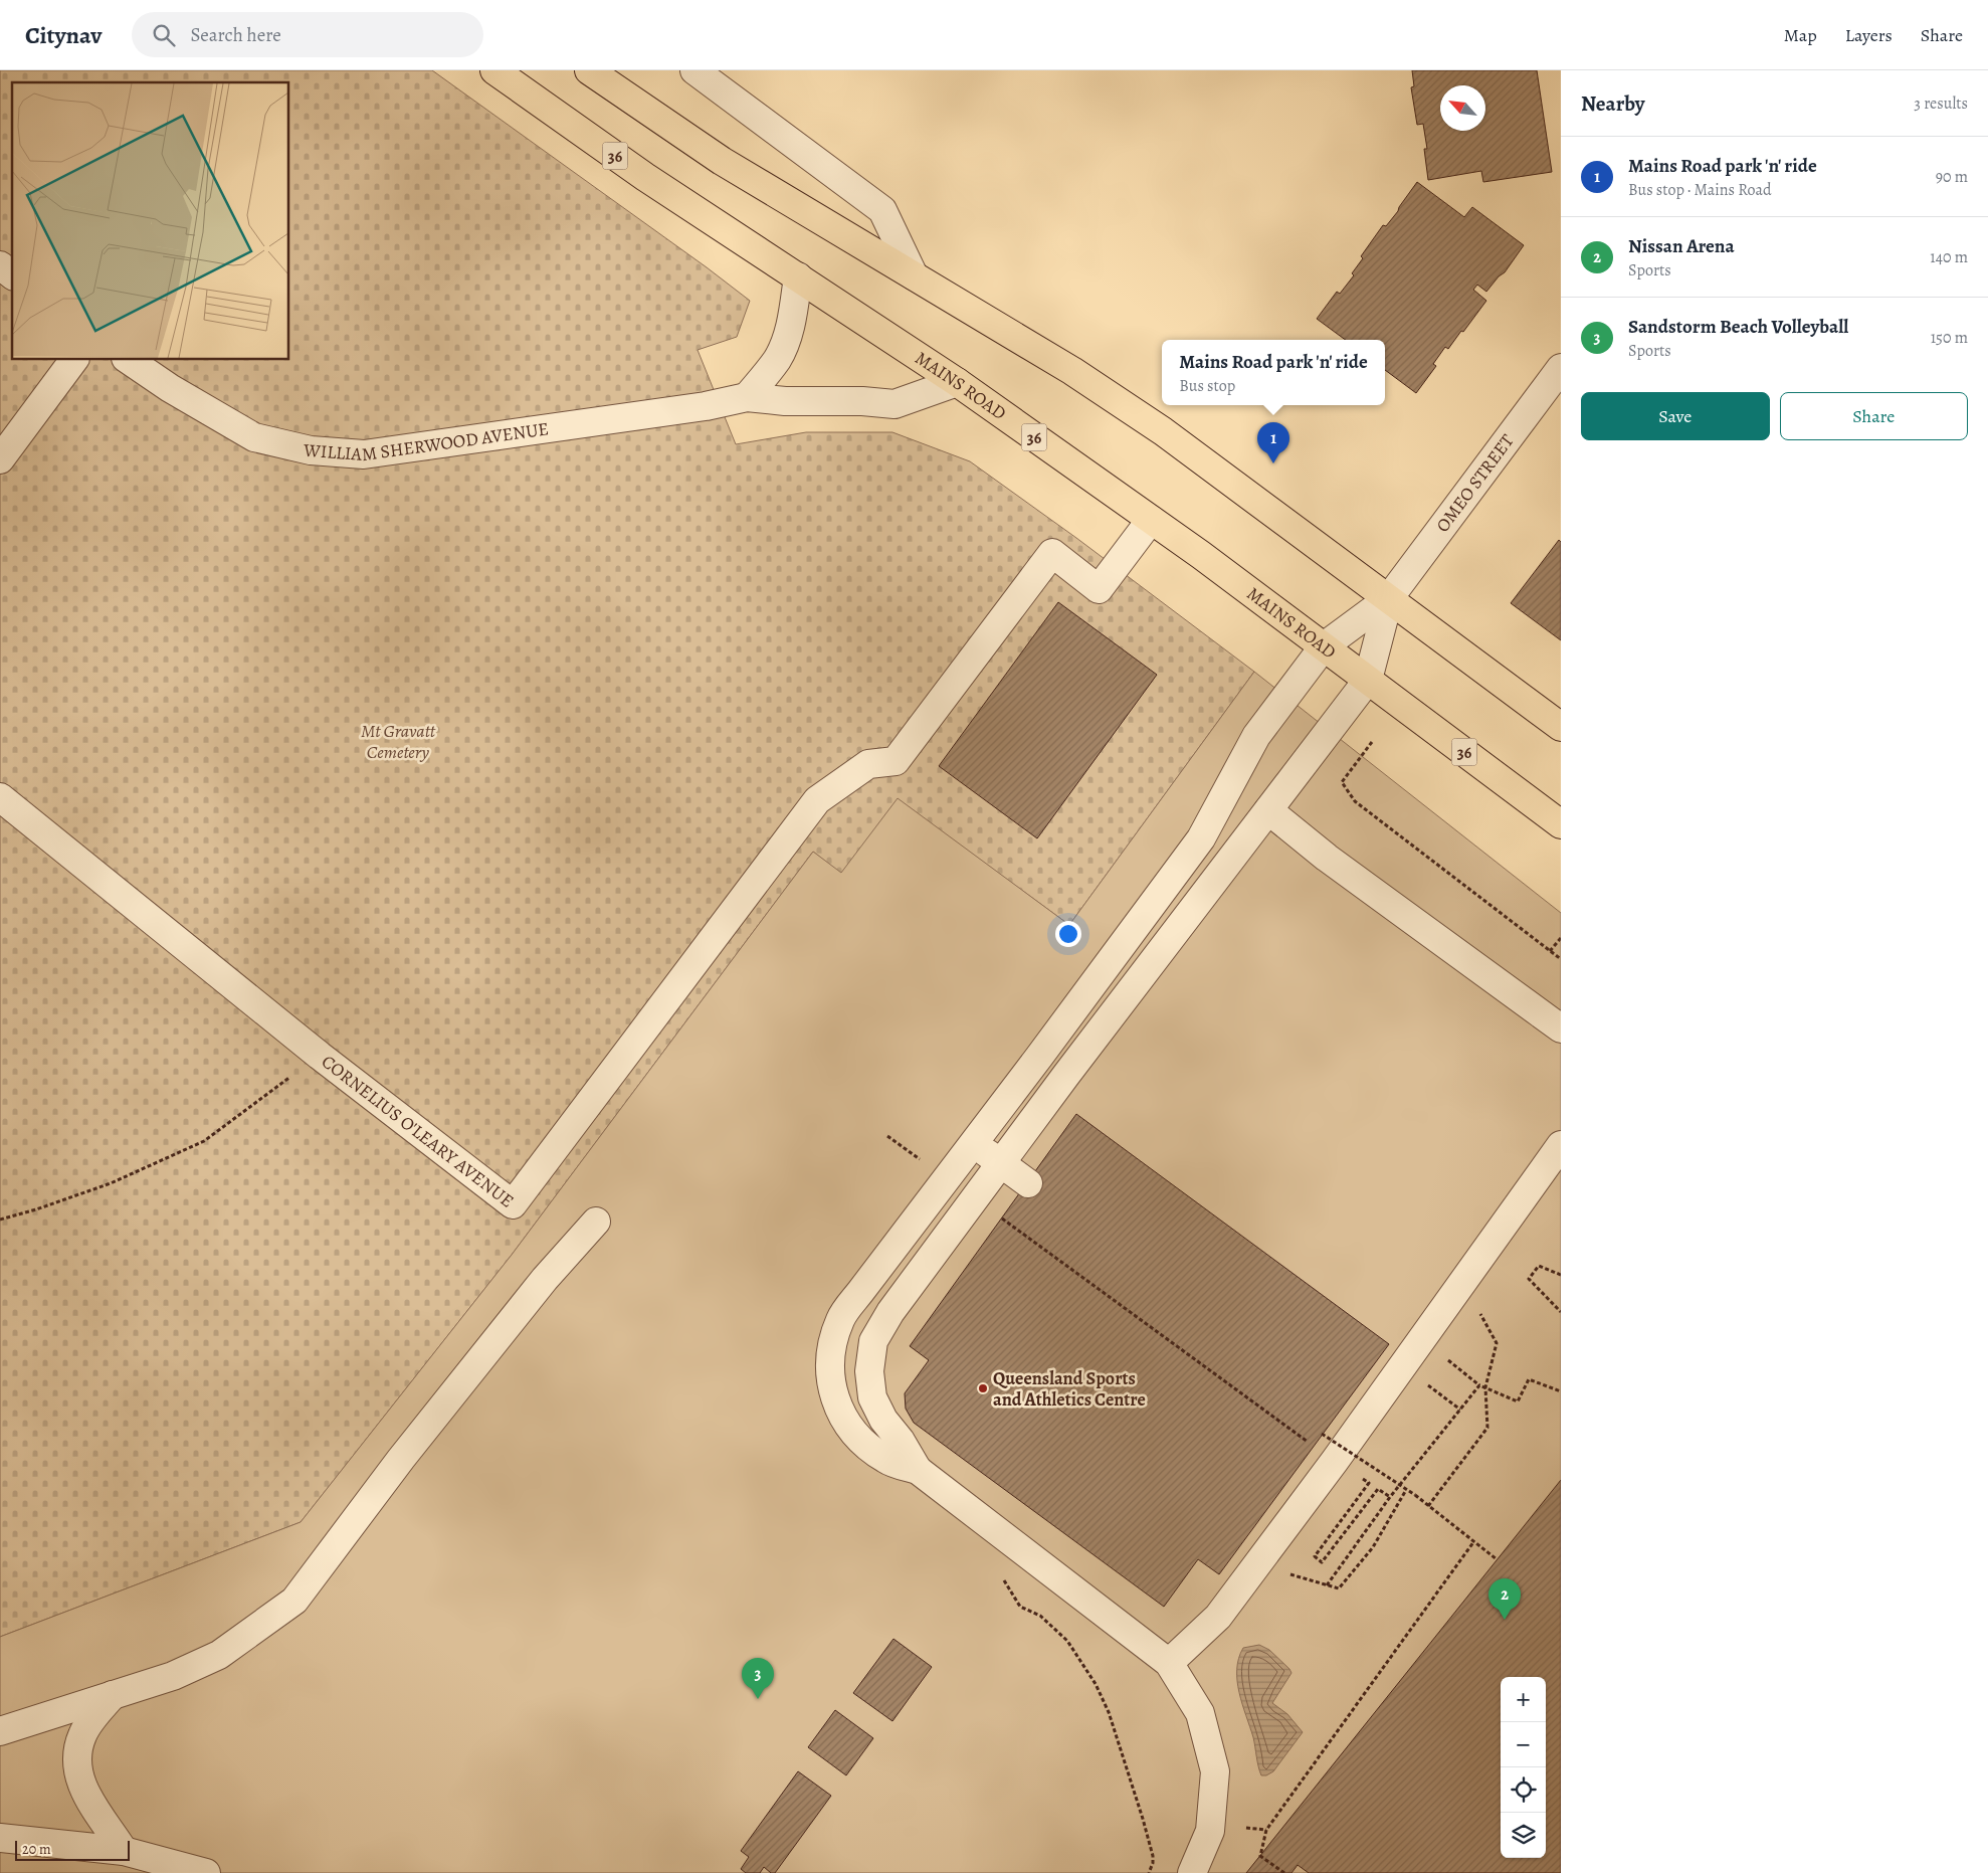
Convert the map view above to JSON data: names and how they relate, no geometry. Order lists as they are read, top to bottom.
{
  "streets": {
    "main road": ["36", "MAINS ROAD"],
    "street": ["WILLIAM SHERWOOD AVENUE", "OMEO STREET", "CORNELIUS O'LEARY AVENUE"]
  },
  "crossings": [
    ["MAINS ROAD", "WILLIAM SHERWOOD AVENUE"],
    ["MAINS ROAD", "CORNELIUS O'LEARY AVENUE"]
  ],
  "parks": ["Mt Gravatt Cemetery"],
  "places": ["Queensland Sports and Athletics Centre"],
  "scale_bar": "20 m",
  "north": "top left",
  "page": {
    "header": "Citynav",
    "search": "Search here",
    "nav": ["Map", "Layers", "Share"],
    "heading": ["Nearby", "3 results"],
    "list": [
      {
        "mark": "1",
        "name": "Mains Road park 'n' ride",
        "note": "Bus stop · Mains Road",
        "value": "90 m"
      },
      {
        "mark": "2",
        "name": "Nissan Arena",
        "note": "Sports",
        "value": "140 m"
      },
      {
        "mark": "3",
        "name": "Sandstorm Beach Volleyball",
        "note": "Sports",
        "value": "150 m"
      }
    ],
    "popup": ["Mains Road park 'n' ride", "Bus stop"],
    "buttons": ["Save", "Share"],
    "pins": ["1", "2", "3"],
    "map_buttons": ["+", "−"],
    "scale": "20 m"
  }
}
